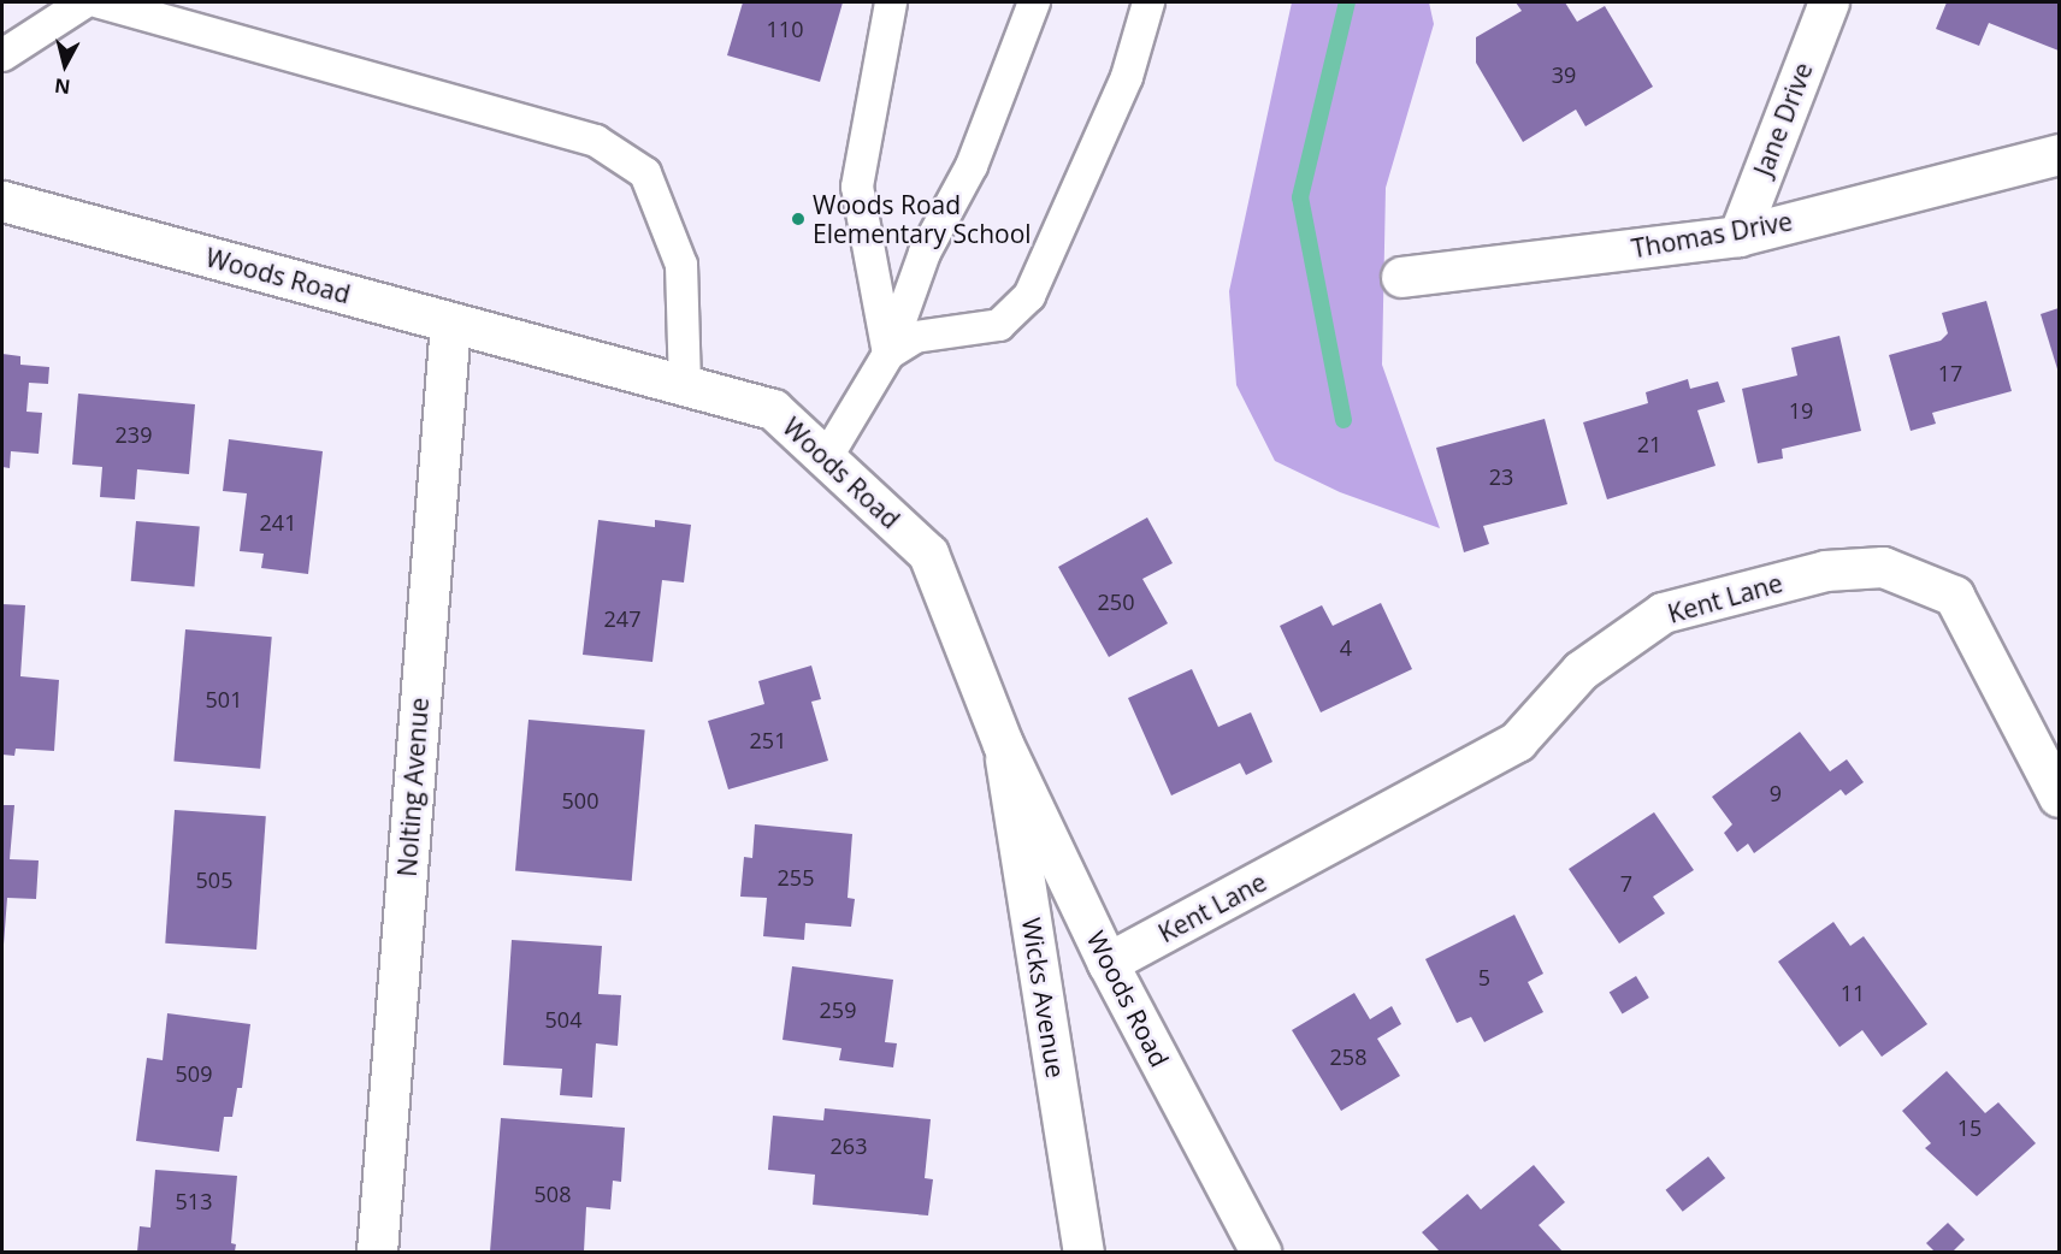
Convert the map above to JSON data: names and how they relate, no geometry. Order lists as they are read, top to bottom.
{
  "streets": {
    "street": [
      "Jane Drive",
      "Thomas Drive",
      "Woods Road",
      "Kent Lane",
      "Nolting Avenue",
      "Wicks Avenue"
    ]
  },
  "crossings": [
    ["Jane Drive", "Thomas Drive"],
    ["Woods Road", "Kent Lane"],
    ["Woods Road", "Nolting Avenue"],
    ["Woods Road", "Wicks Avenue"]
  ],
  "places": ["Woods Road Elementary School"],
  "house_numbers": [
    "110",
    "39",
    "17",
    "19",
    "239",
    "21",
    "23",
    "241",
    "250",
    "247",
    "4",
    "501",
    "251",
    "9",
    "500",
    "255",
    "505",
    "7",
    "5",
    "11",
    "259",
    "504",
    "258",
    "509",
    "15",
    "263",
    "508",
    "513"
  ],
  "north": "bottom"
}
